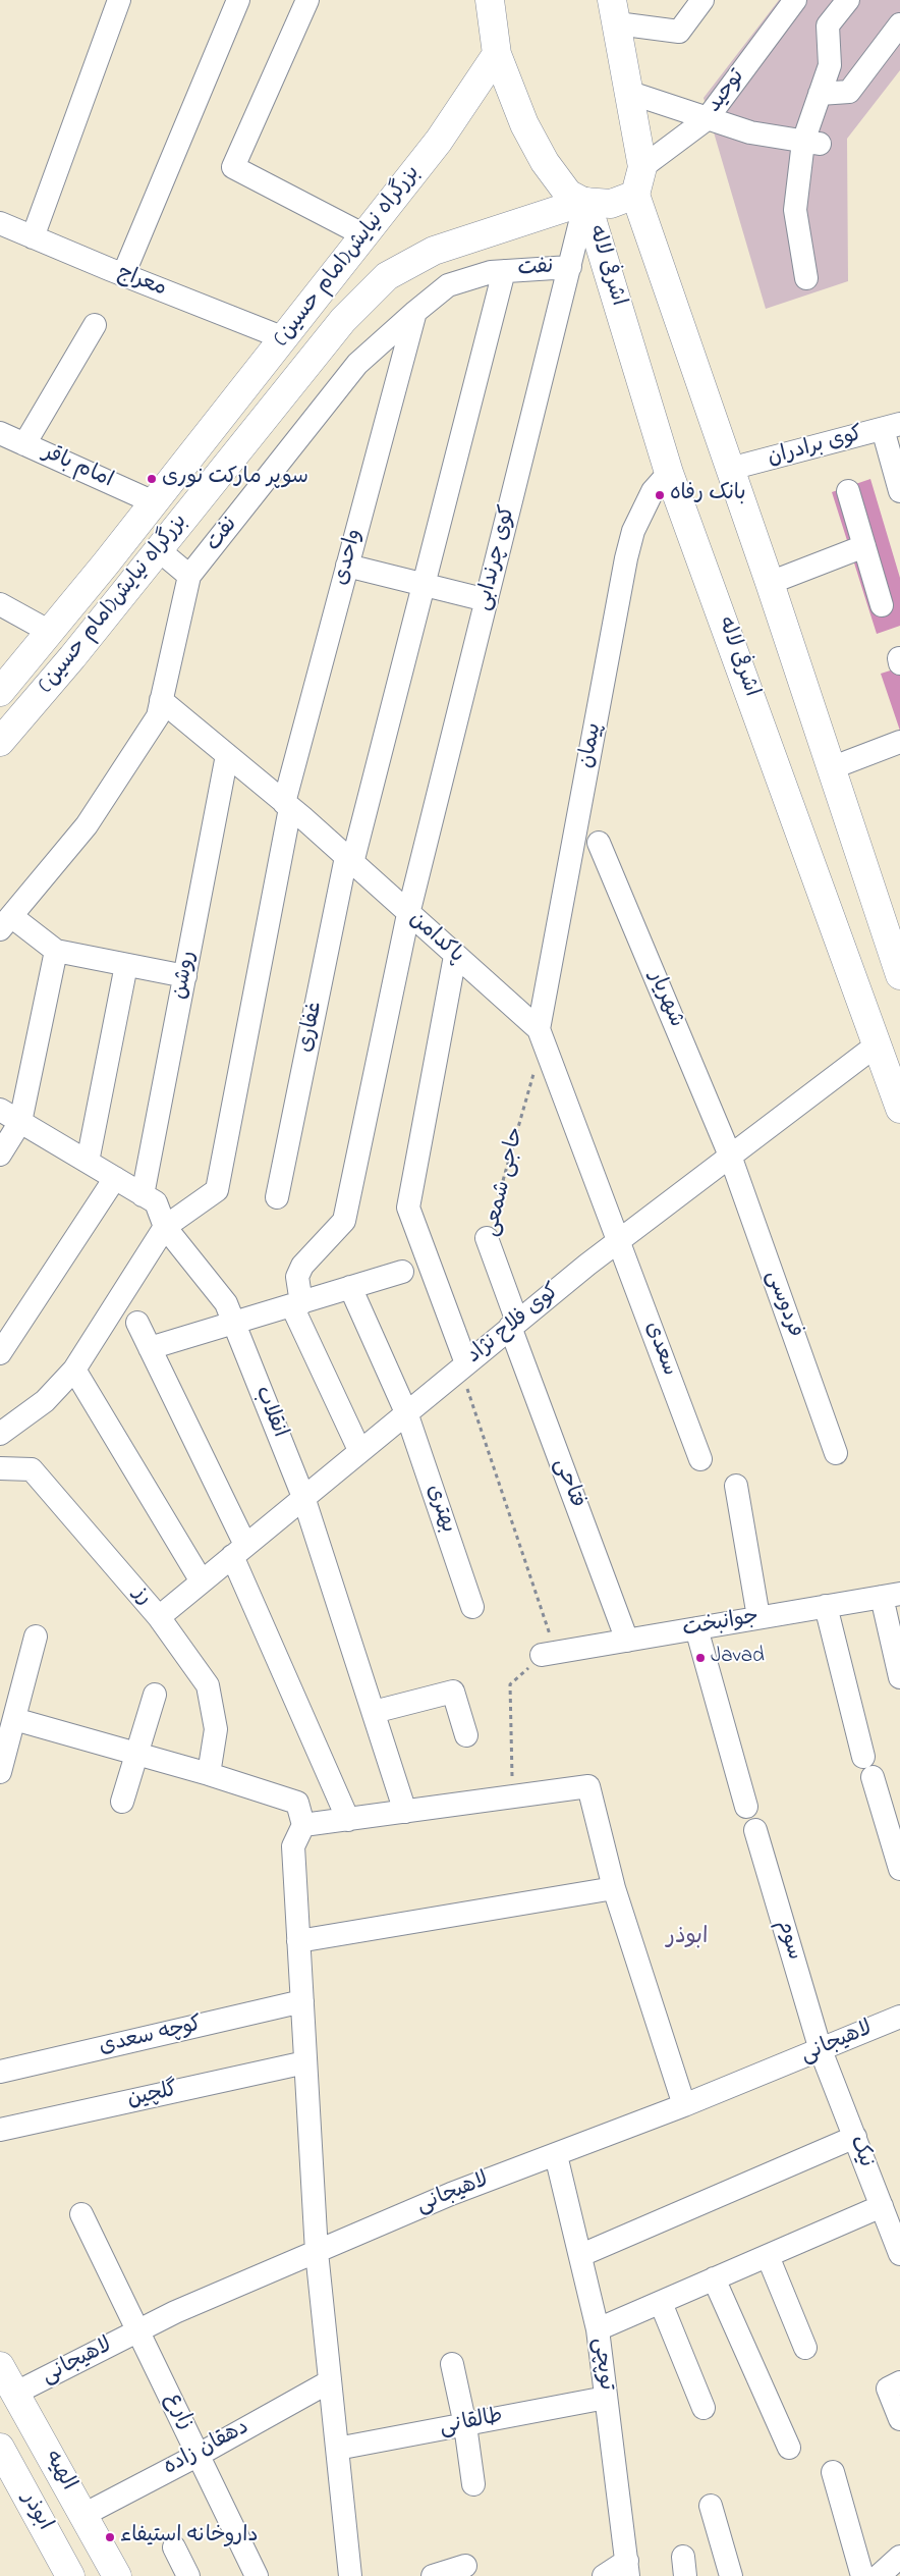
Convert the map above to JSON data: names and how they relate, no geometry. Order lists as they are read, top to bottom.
{
  "streets": {
    "main road": [
      "بزرگراه نیایش(امام حسین)",
      "اشرفی لاله",
      "الهیه",
      "ابوذر"
    ],
    "street": [
      "توحید",
      "نفت",
      "معراج",
      "کوی برادران",
      "امام باقر",
      "واحدی",
      "کوی چرندابی",
      "پیمان",
      "پاکدامن",
      "روشن",
      "شهریار",
      "غفاری",
      "حاجی شمعی",
      "فردوسی",
      "کوی فلاح نژاد",
      "سعدی",
      "انقلاب",
      "فتاحی",
      "بهتری",
      "رز",
      "جوانبخت",
      "سوم",
      "کوچه سعدی",
      "لاهیجانی",
      "گلچین",
      "نیک",
      "توپچی",
      "زارع",
      "طالقانی",
      "دهقان زاده"
    ]
  },
  "crossings": [
    ["بزرگراه نیایش(امام حسین)", "اشرفی لاله"],
    ["بزرگراه نیایش(امام حسین)", "معراج"],
    ["بزرگراه نیایش(امام حسین)", "امام باقر"],
    ["بزرگراه نیایش(امام حسین)", "کوی چرندابی"],
    ["اشرفی لاله", "کوی چرندابی"],
    ["اشرفی لاله", "پیمان"],
    ["اشرفی لاله", "کوی فلاح نژاد"],
    ["نفت", "واحدی"],
    ["نفت", "کوی چرندابی"],
    ["نفت", "پاکدامن"],
    ["نفت", "غفاری"],
    ["واحدی", "پاکدامن"],
    ["واحدی", "انقلاب"],
    ["کوی چرندابی", "پاکدامن"],
    ["کوی چرندابی", "کوی فلاح نژاد"],
    ["پیمان", "پاکدامن"],
    ["پیمان", "حاجی شمعی"],
    ["پاکدامن", "روشن"],
    ["پاکدامن", "غفاری"],
    ["پاکدامن", "حاجی شمعی"],
    ["پاکدامن", "کوی فلاح نژاد"],
    ["پاکدامن", "سعدی"],
    ["روشن", "انقلاب"],
    ["شهریار", "فردوسی"],
    ["شهریار", "کوی فلاح نژاد"],
    ["حاجی شمعی", "کوی فلاح نژاد"],
    ["حاجی شمعی", "فتاحی"],
    ["فردوسی", "کوی فلاح نژاد"],
    ["کوی فلاح نژاد", "سعدی"],
    ["کوی فلاح نژاد", "انقلاب"],
    ["کوی فلاح نژاد", "فتاحی"],
    ["کوی فلاح نژاد", "بهتری"],
    ["کوی فلاح نژاد", "رز"],
    ["فتاحی", "جوانبخت"],
    ["سوم", "لاهیجانی"],
    ["سوم", "نیک"],
    ["لاهیجانی", "نیک"],
    ["لاهیجانی", "توپچی"],
    ["لاهیجانی", "زارع"],
    ["لاهیجانی", "الهیه"],
    ["توپچی", "طالقانی"],
    ["زارع", "دهقان زاده"],
    ["دهقان زاده", "الهیه"]
  ],
  "districts": ["ابوذر"],
  "places": [
    "سوپر مارکت نوری",
    "بانک رفاه",
    "Javad",
    "داروخانه استیفاء"
  ]
}
